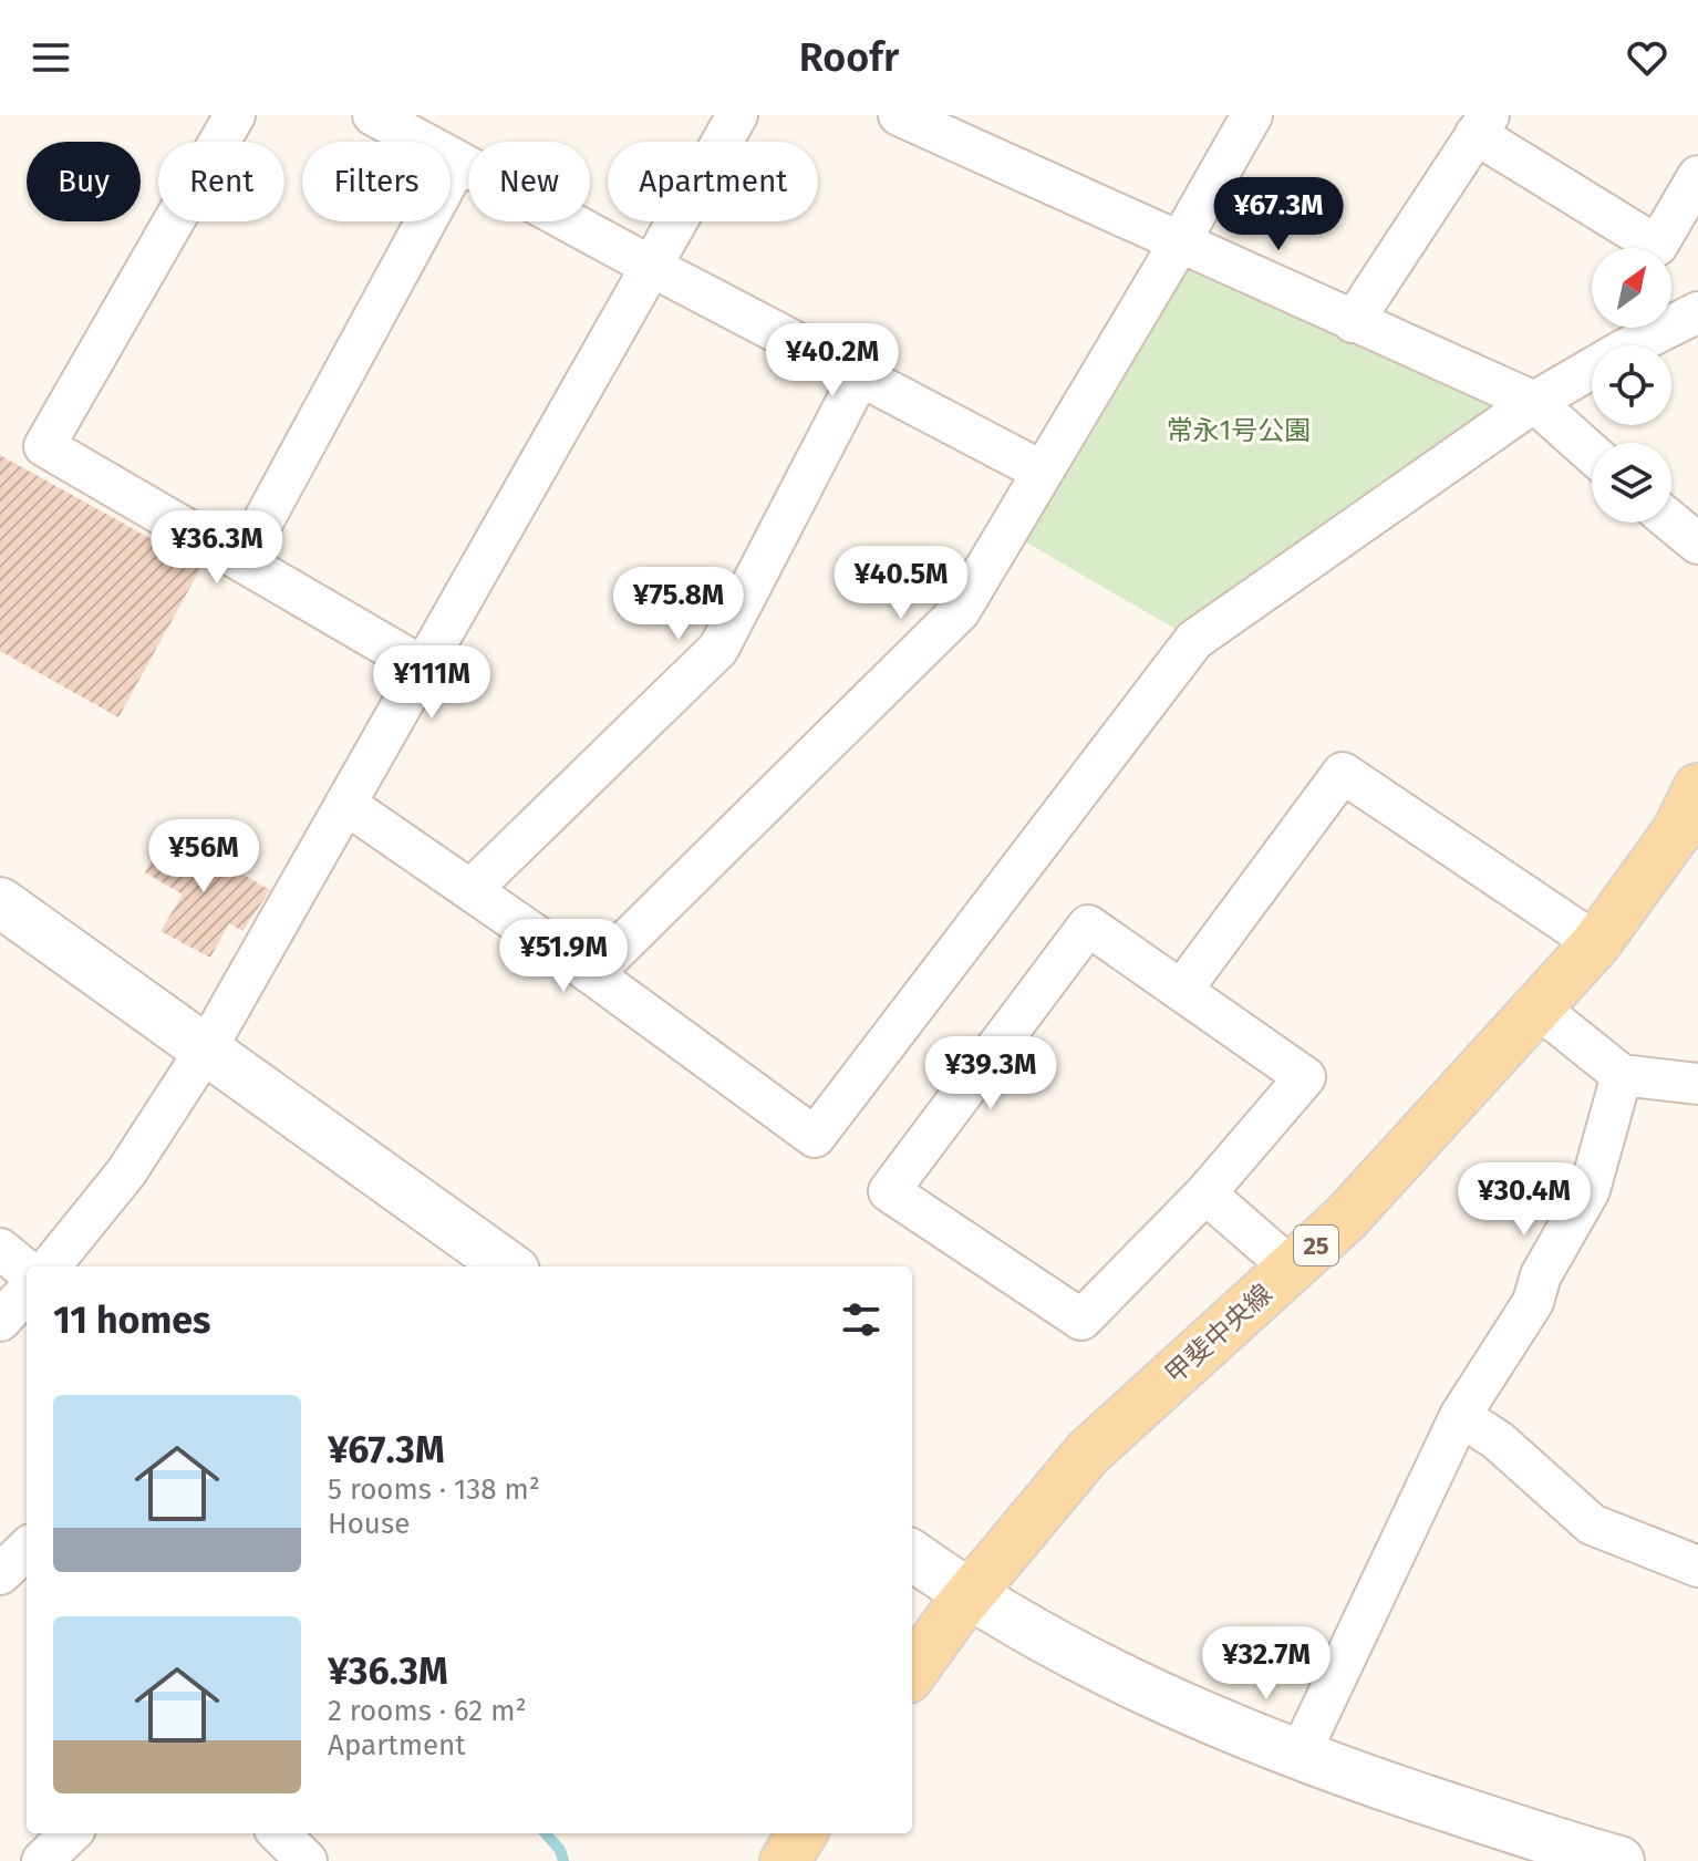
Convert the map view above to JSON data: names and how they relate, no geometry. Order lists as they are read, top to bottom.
{
  "streets": {
    "main road": ["25", "甲斐中央線"]
  },
  "parks": ["常永1号公園"],
  "north": "top right",
  "page": {
    "header": "Roofr",
    "chip": [
      "Buy",
      "Rent",
      "Filters",
      "New",
      "Apartment"
    ],
    "price": [
      "¥67.3M",
      "¥40.2M",
      "¥36.3M",
      "¥40.5M",
      "¥75.8M",
      "¥111M",
      "¥56M",
      "¥51.9M",
      "¥39.3M",
      "¥30.4M",
      "¥32.7M"
    ],
    "heading": "11 homes",
    "list": [
      {
        "name": "¥67.3M",
        "note": "5 rooms · 138 m² · House"
      },
      {
        "name": "¥36.3M",
        "note": "2 rooms · 62 m² · Apartment"
      }
    ]
  }
}
